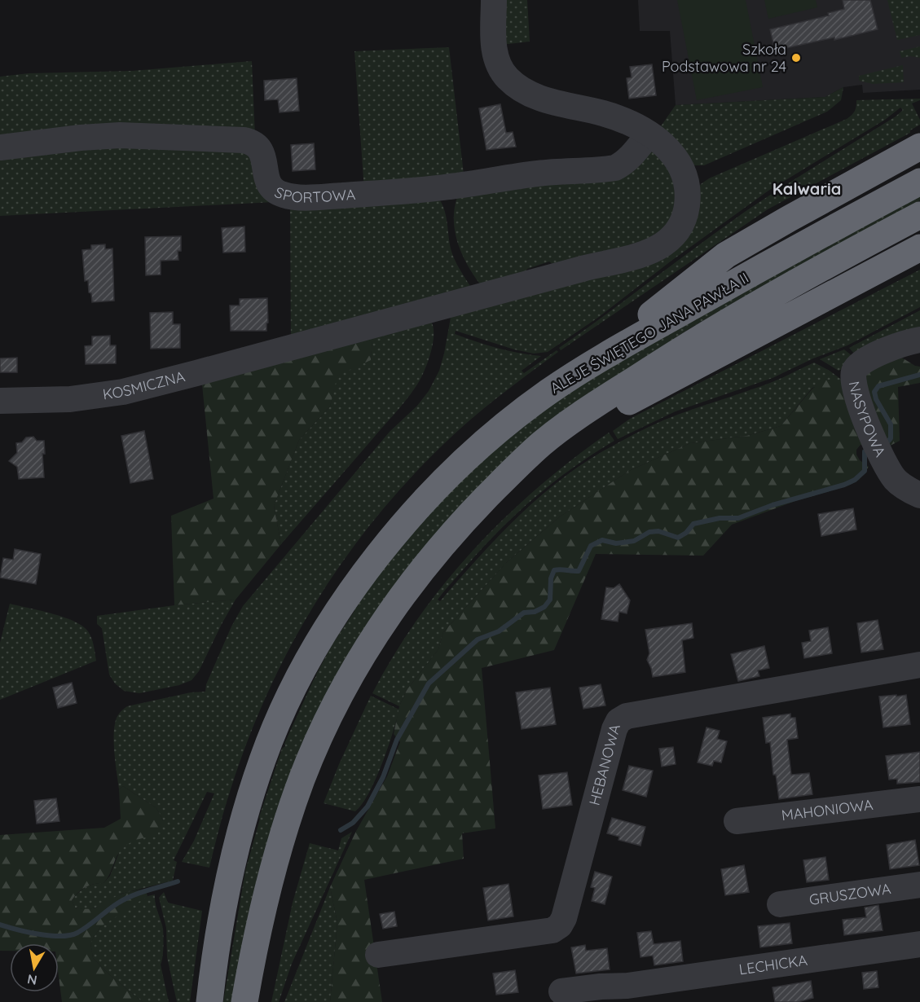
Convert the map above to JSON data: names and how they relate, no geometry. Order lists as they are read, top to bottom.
{
  "streets": {
    "highway": ["ALEJE ŚWIĘTEGO JANA PAWŁA II"],
    "street": [
      "SPORTOWA",
      "KOSMICZNA",
      "NASYPOWA",
      "HEBANOWA",
      "MAHONIOWA",
      "GRUSZOWA",
      "LECHICKA"
    ]
  },
  "crossings": [
    ["SPORTOWA", "KOSMICZNA"]
  ],
  "districts": ["Kalwaria"],
  "places": ["Szkoła Podstawowa nr 24"],
  "north": "bottom"
}
